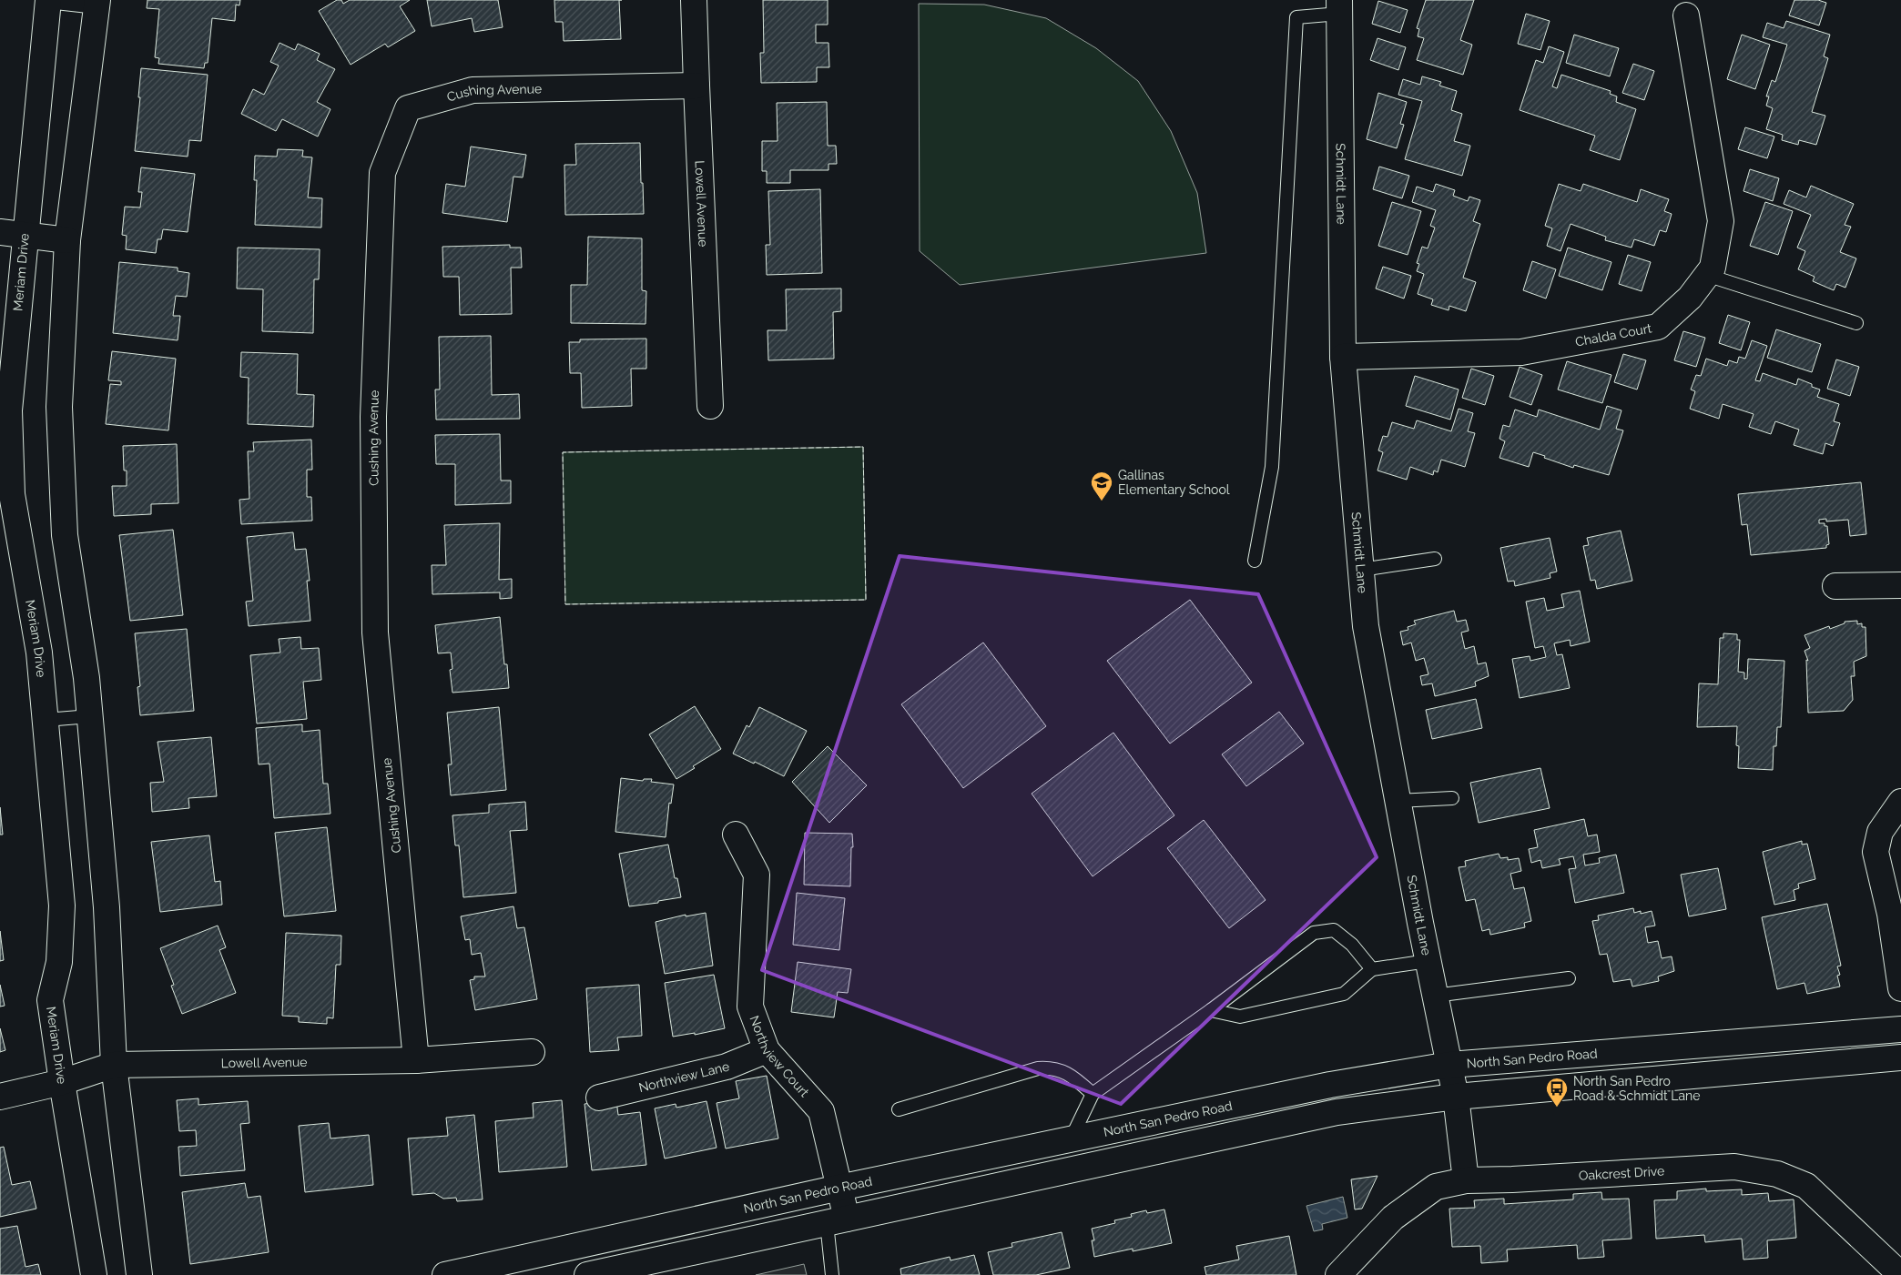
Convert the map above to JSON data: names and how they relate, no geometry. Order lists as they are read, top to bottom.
{
  "streets": {
    "street": [
      "Cushing Avenue",
      "Schmidt Lane",
      "Lowell Avenue",
      "Meriam Drive",
      "Chalda Court",
      "Northview Court",
      "North San Pedro Road",
      "Northview Lane",
      "Oakcrest Drive"
    ]
  },
  "crossings": [
    ["Cushing Avenue", "Lowell Avenue"],
    ["Schmidt Lane", "Chalda Court"],
    ["Schmidt Lane", "North San Pedro Road"],
    ["Schmidt Lane", "Oakcrest Drive"],
    ["Lowell Avenue", "Meriam Drive"],
    ["Northview Court", "North San Pedro Road"],
    ["Northview Court", "Northview Lane"]
  ],
  "places": {
    "school or university": ["Gallinas Elementary School"],
    "bus stop": ["North San Pedro Road & Schmidt Lane"]
  }
}
